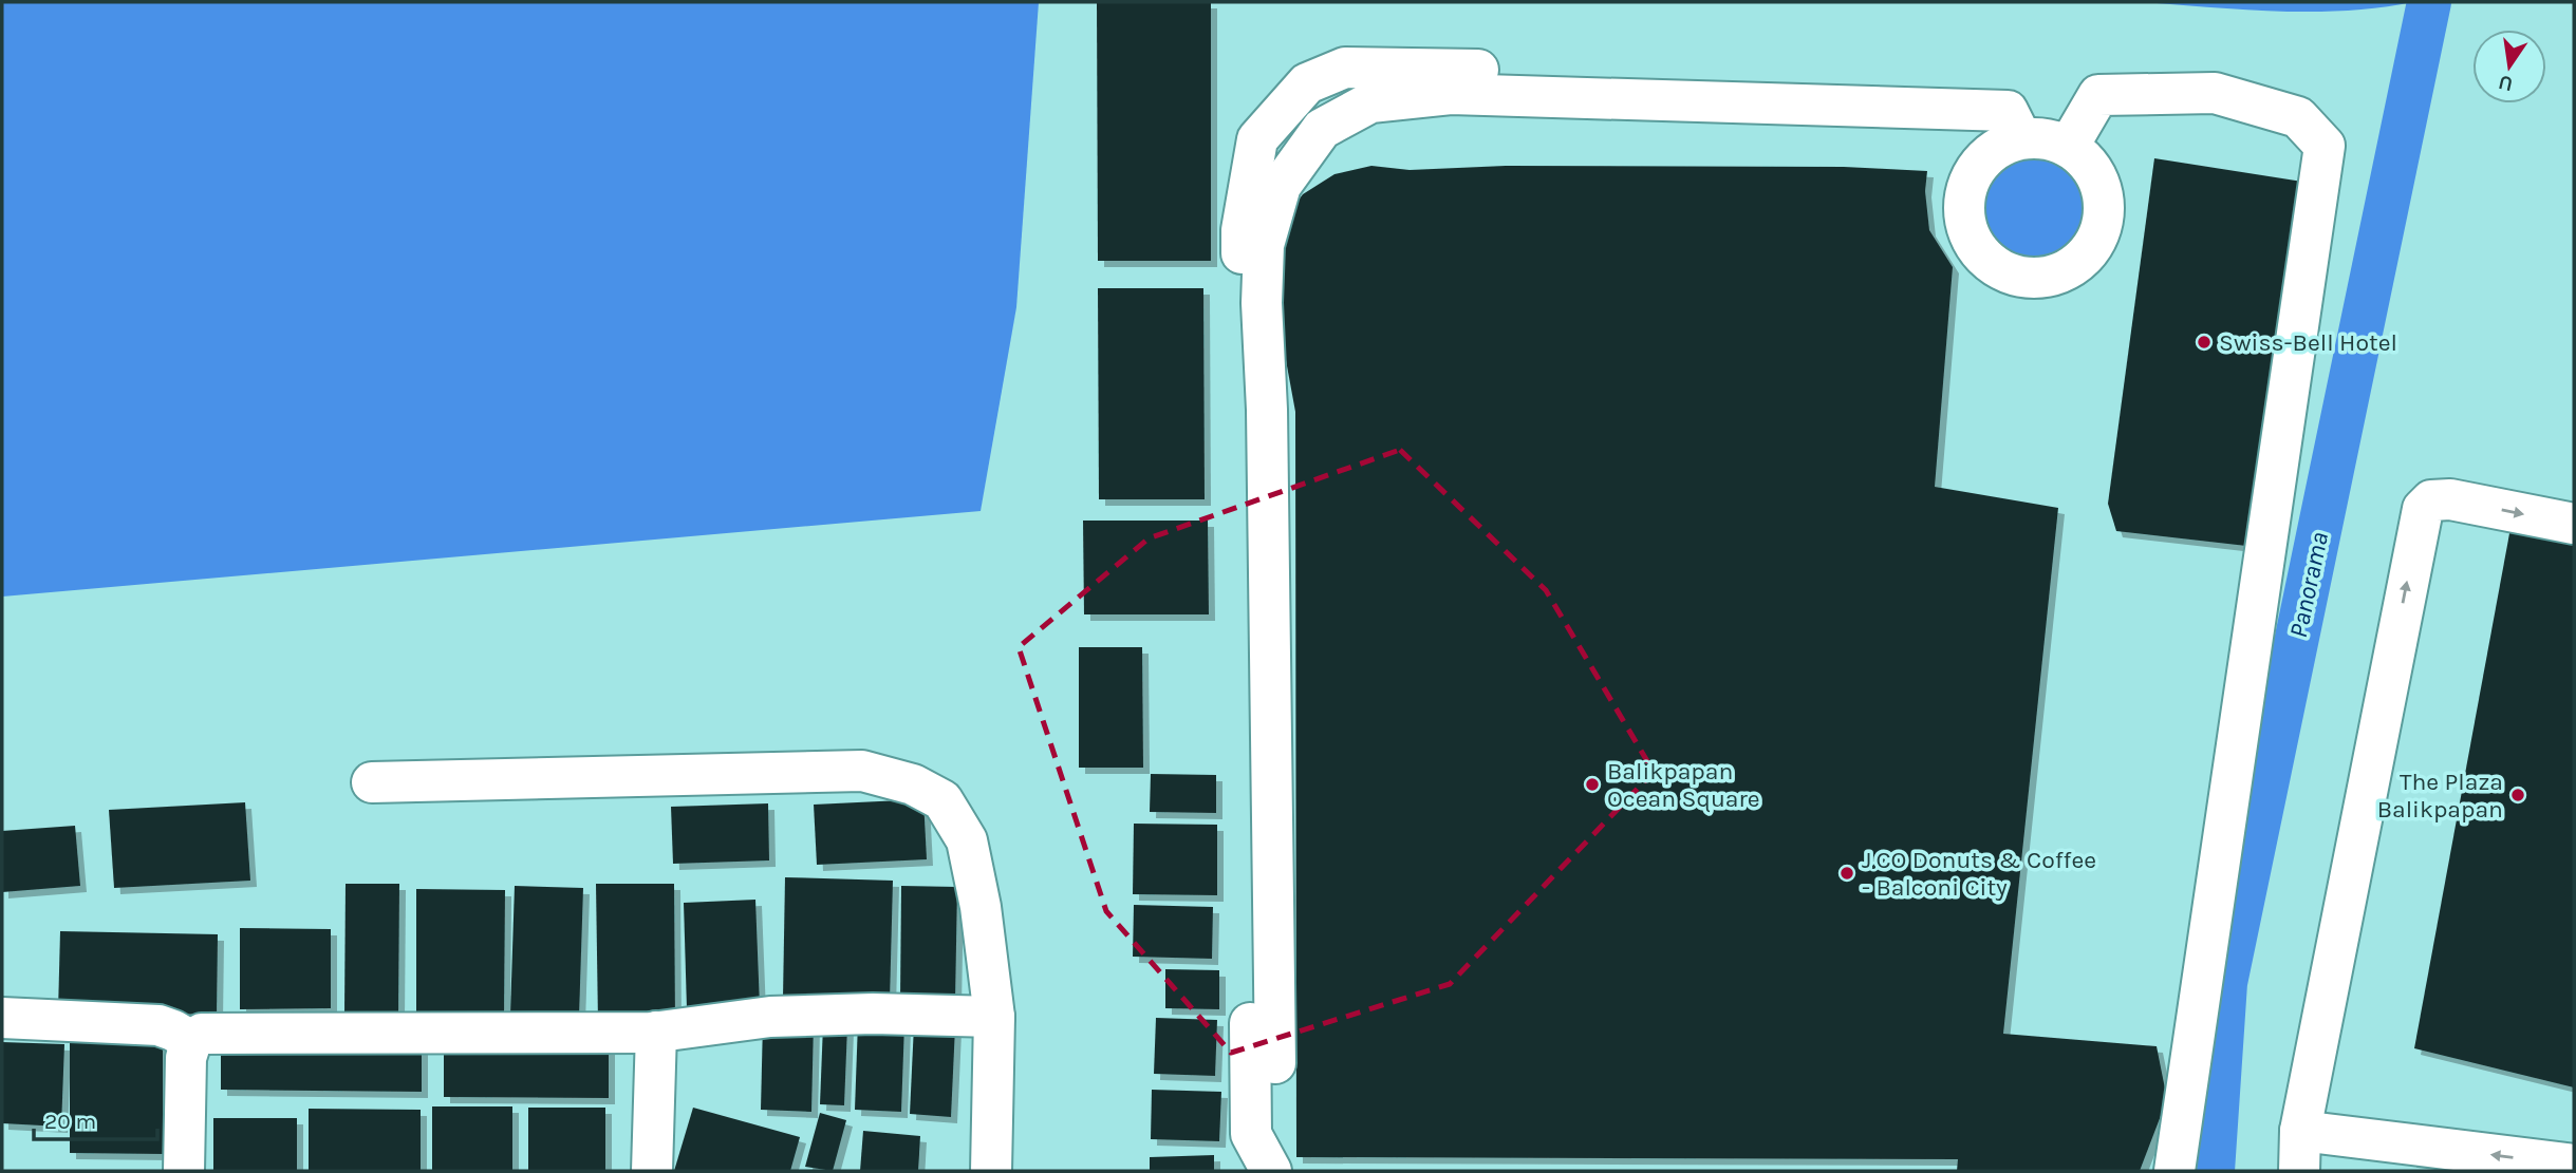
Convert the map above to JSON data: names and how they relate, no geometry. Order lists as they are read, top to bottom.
{
  "water": ["Panorama"],
  "places": [
    "Swiss-Bell Hotel",
    "Balikpapan Ocean Square",
    "The Plaza Balikpapan",
    "J.CO Donuts & Coffee - Balconi City"
  ],
  "scale_bar": "20 m",
  "north": "bottom"
}
